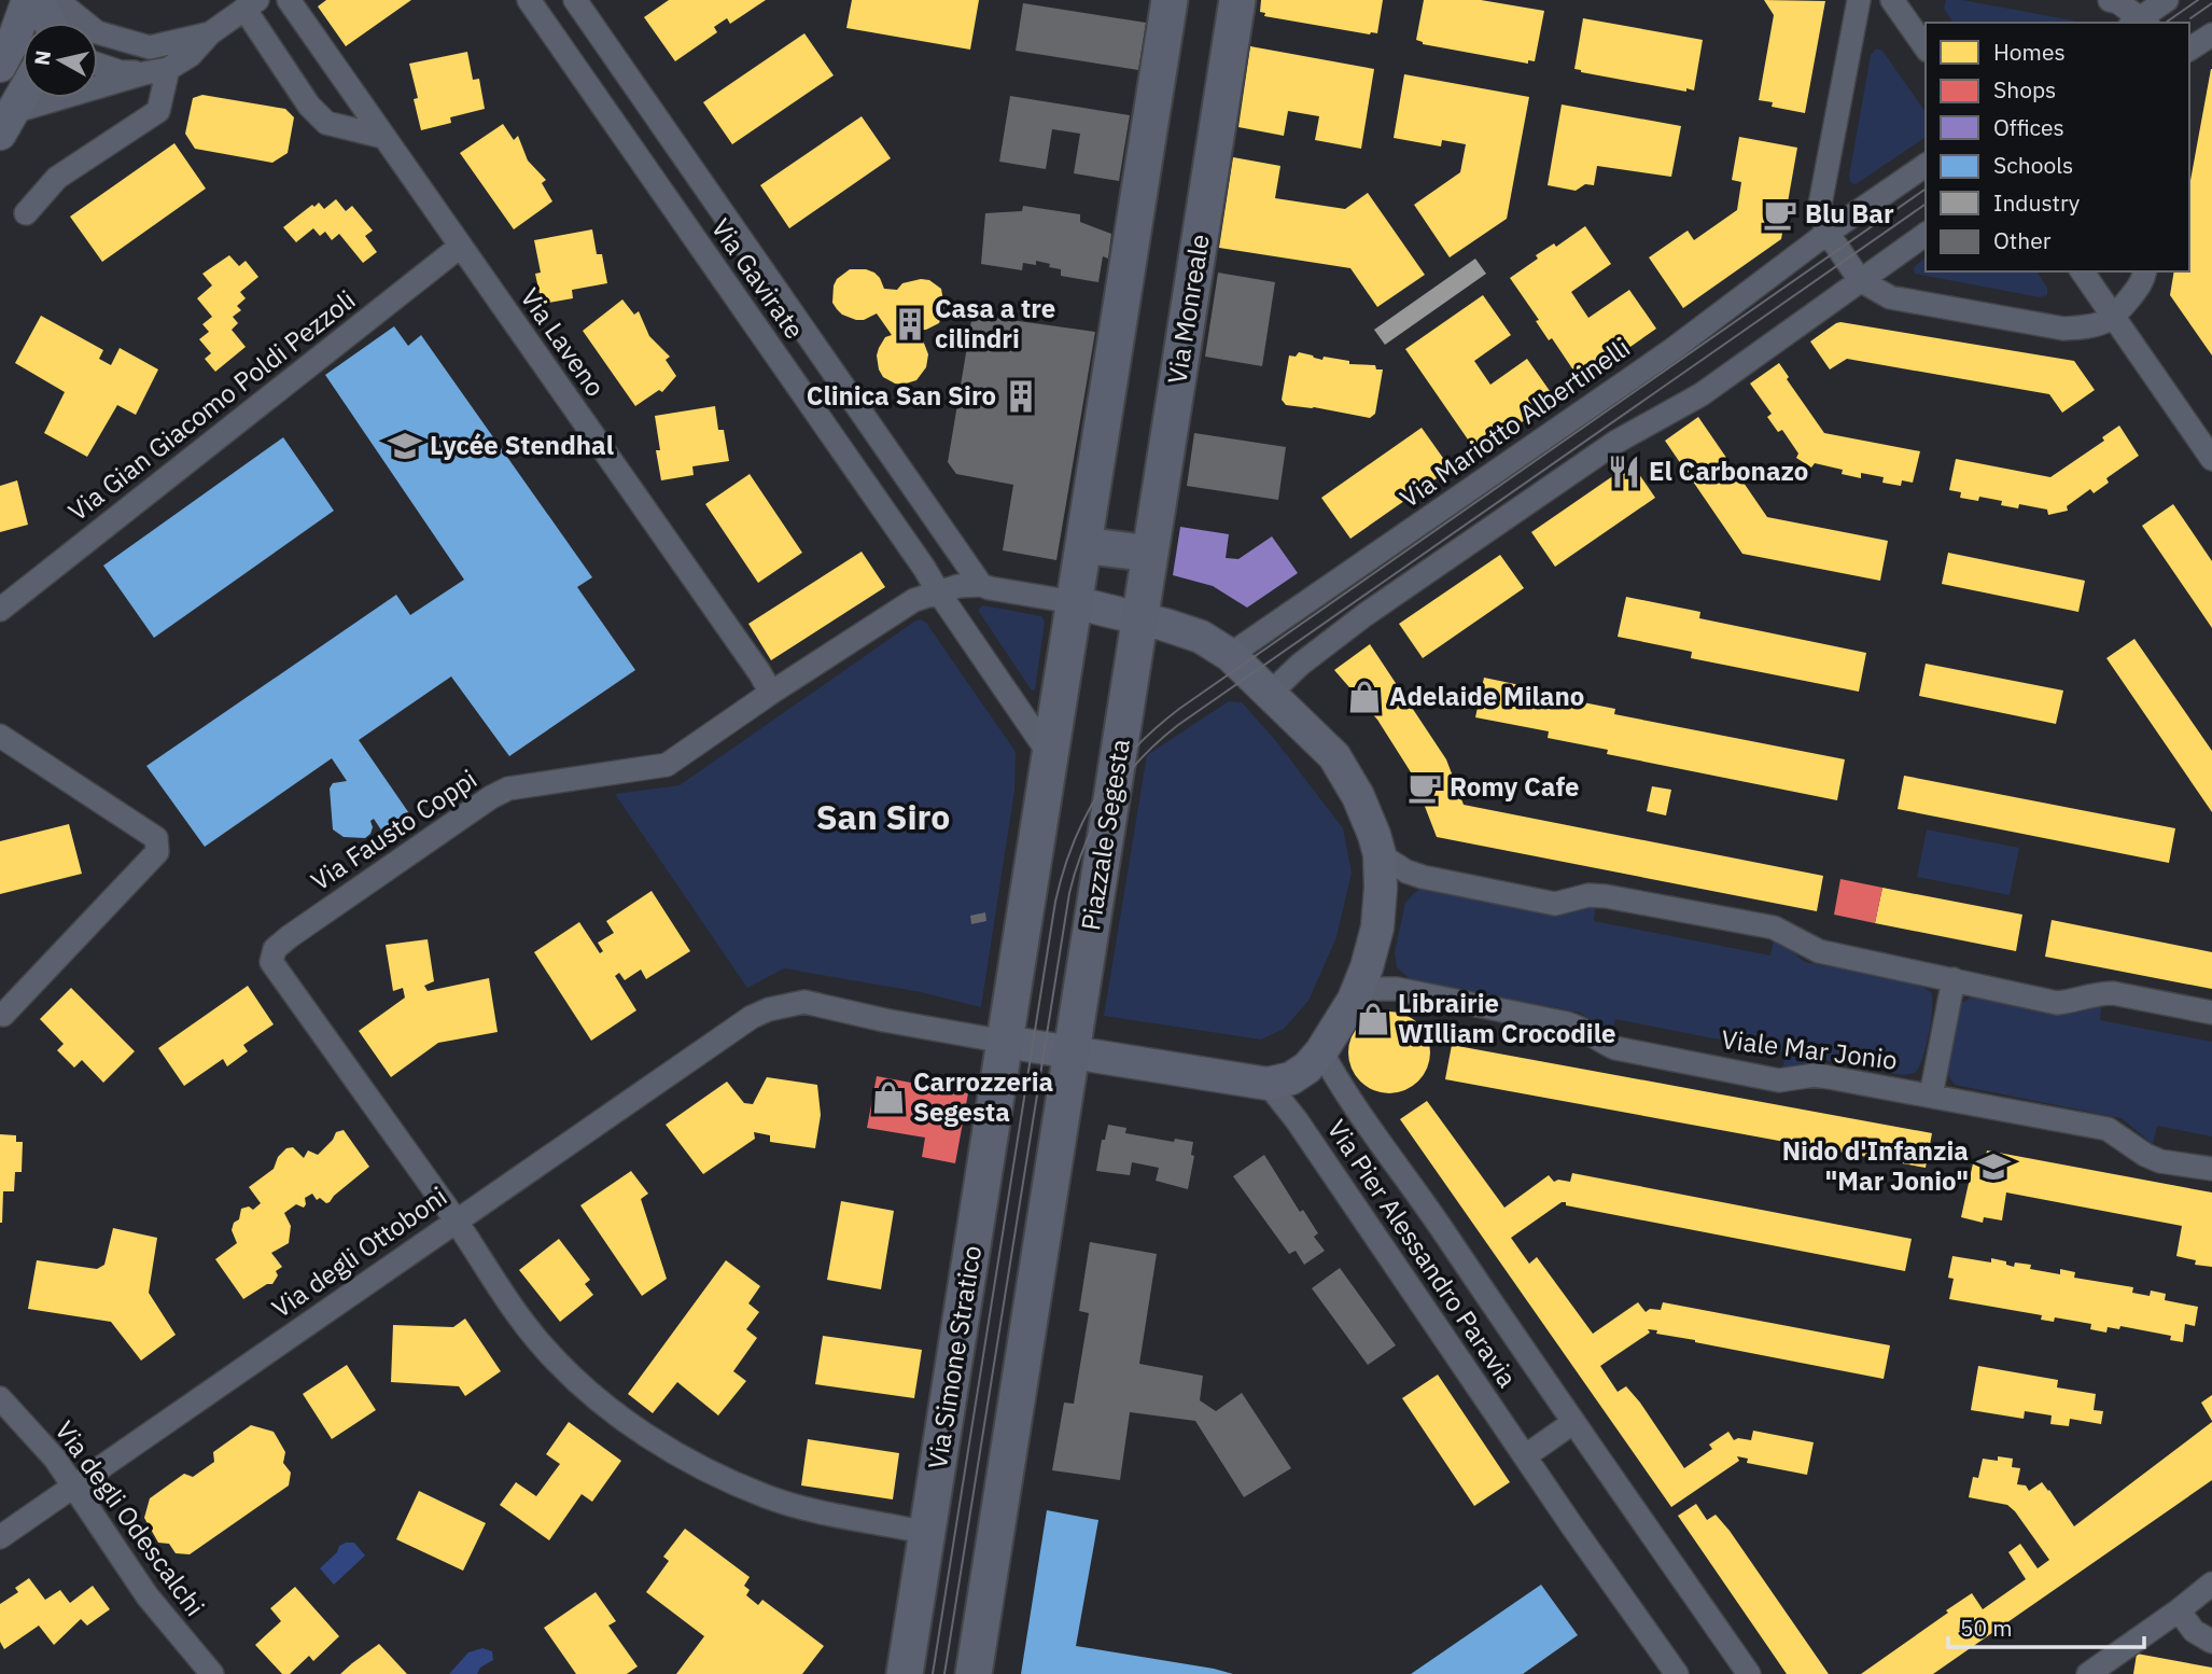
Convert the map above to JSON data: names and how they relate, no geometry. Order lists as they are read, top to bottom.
{
  "streets": {
    "main road": ["Via Monreale", "Piazzale Segesta", "Via Simone Stratico"],
    "street": [
      "Via Gavirate",
      "Via Laveno",
      "Via Gian Giacomo Poldi Pezzoli",
      "Via Mariotto Albertinelli",
      "Via Fausto Coppi",
      "Viale Mar Jonio",
      "Via degli Ottoboni",
      "Via Pier Alessandro Paravia",
      "Via degli Odescalchi"
    ]
  },
  "crossings": [
    ["Via Monreale", "Piazzale Segesta"],
    ["Via Laveno", "Via Gian Giacomo Poldi Pezzoli"],
    ["Via Laveno", "Via Fausto Coppi"],
    ["Via Fausto Coppi", "Via degli Ottoboni"],
    ["Via degli Ottoboni", "Via Simone Stratico"],
    ["Via degli Ottoboni", "Via degli Odescalchi"]
  ],
  "districts": ["San Siro"],
  "places": {
    "cafe": ["Blu Bar", "Romy Cafe"],
    "building": ["Casa a tre cilindri", "Clinica San Siro"],
    "school or university": ["Lycée Stendhal", "Nido d'Infanzia \"Mar Jonio\""],
    "restaurant": ["El Carbonazo"],
    "shop": ["Adelaide Milano", "Librairie WIlliam Crocodile", "Carrozzeria Segesta"]
  },
  "legend": [
    "Homes",
    "Shops",
    "Offices",
    "Schools",
    "Industry",
    "Other"
  ],
  "scale_bar": "50 m",
  "north": "left"
}
